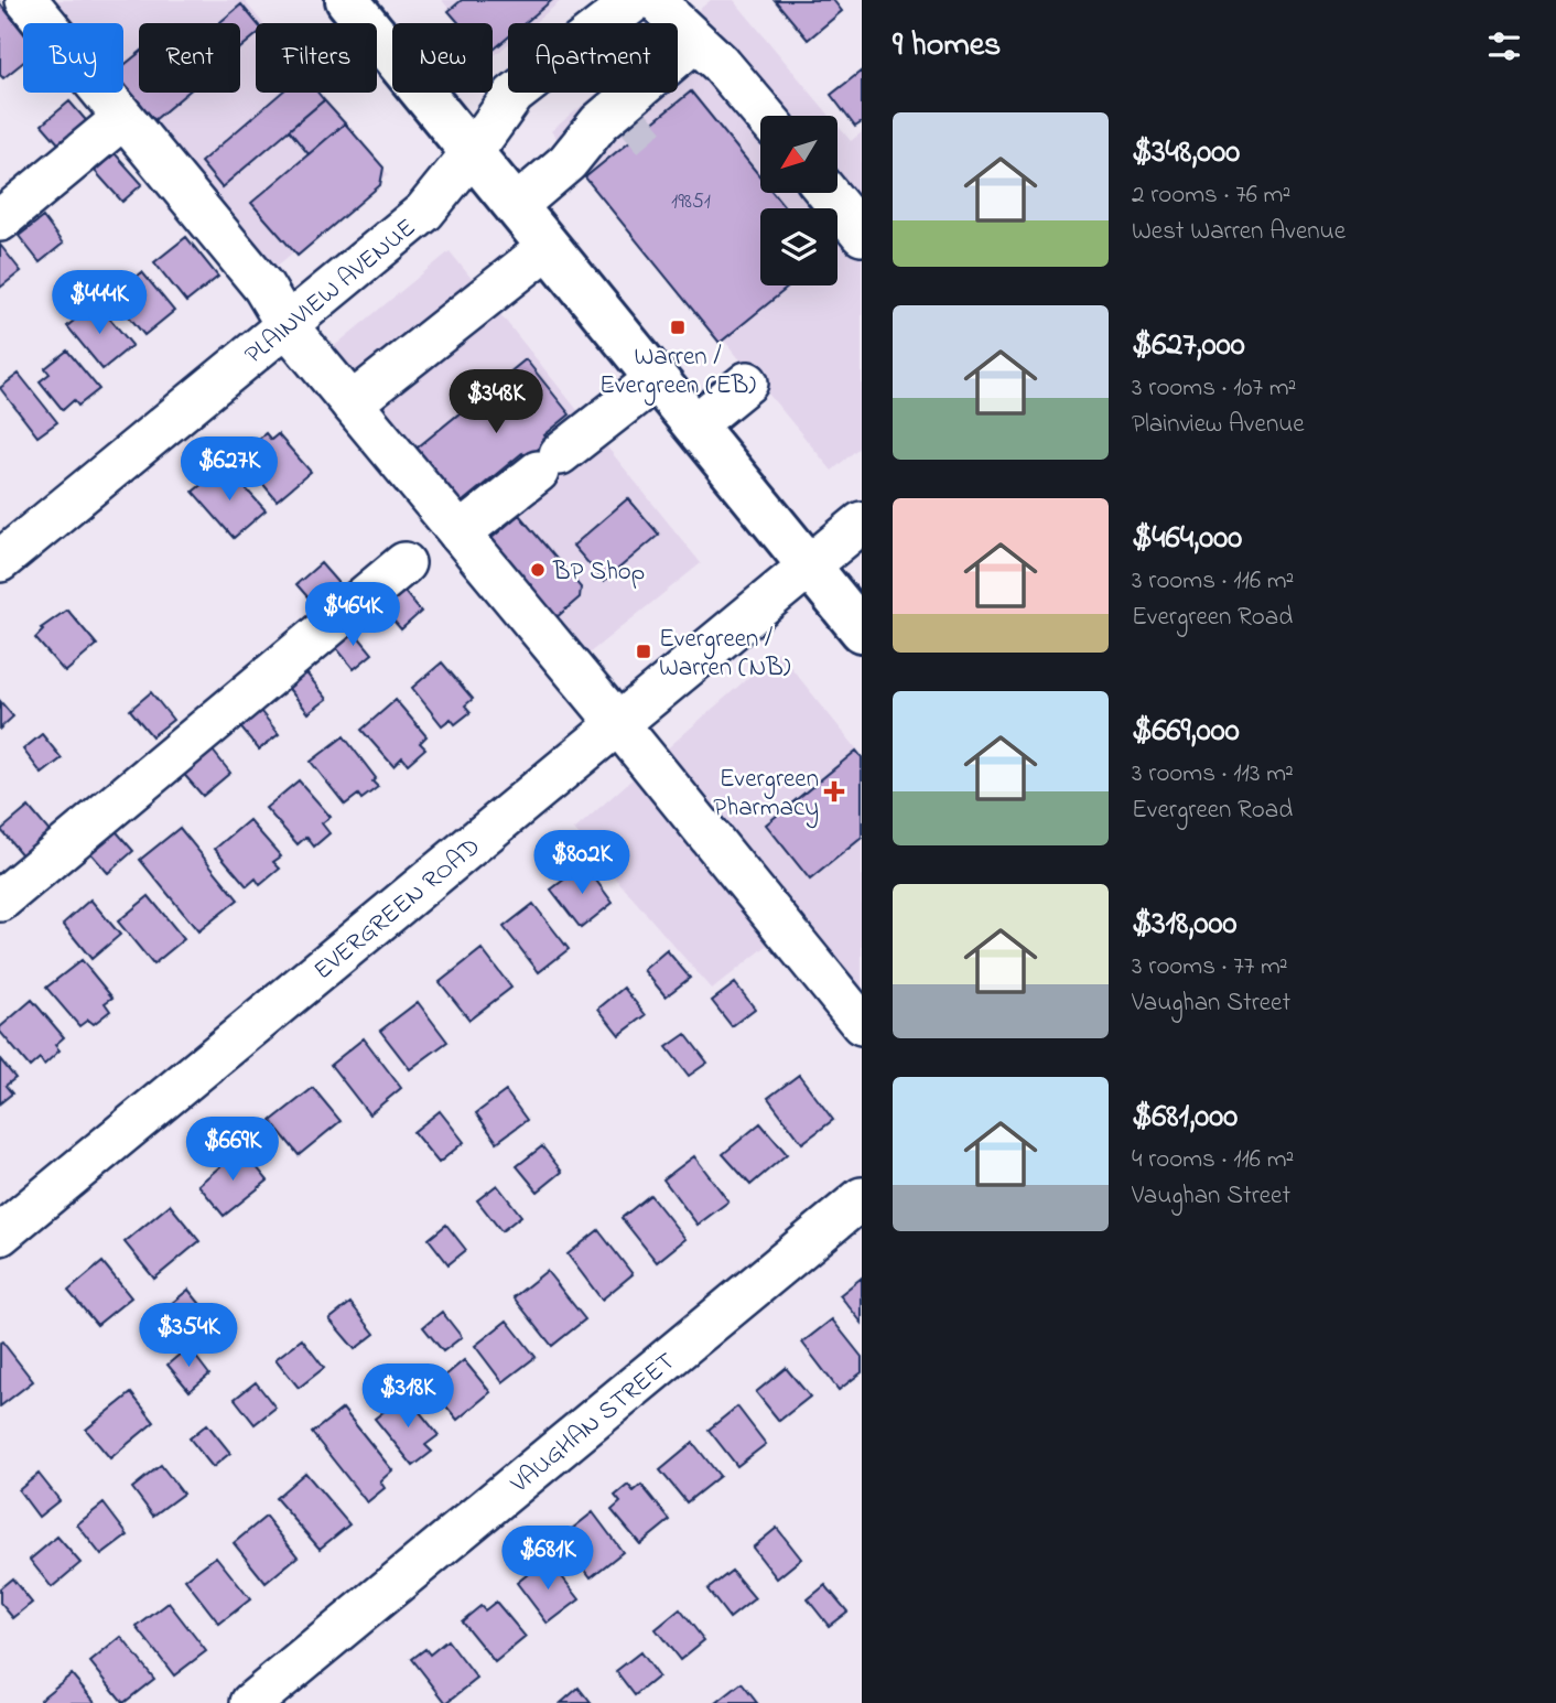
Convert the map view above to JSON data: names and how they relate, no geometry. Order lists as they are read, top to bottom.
{
  "streets": {
    "street": ["PLAINVIEW AVENUE", "EVERGREEN ROAD", "VAUGHAN STREET"]
  },
  "places": {
    "transit": ["Warren / Evergreen (EB)", "Evergreen / Warren (NB)"],
    "other": ["BP Shop"],
    "health": ["Evergreen Pharmacy"]
  },
  "house_numbers": ["19851"],
  "north": "bottom left",
  "page": {
    "heading": "9 homes",
    "chip": [
      "Buy",
      "Rent",
      "Filters",
      "New",
      "Apartment"
    ],
    "list": [
      {
        "name": "$348,000",
        "note": "2 rooms · 76 m² · West Warren Avenue"
      },
      {
        "name": "$627,000",
        "note": "3 rooms · 107 m² · Plainview Avenue"
      },
      {
        "name": "$464,000",
        "note": "3 rooms · 116 m² · Evergreen Road"
      },
      {
        "name": "$669,000",
        "note": "3 rooms · 113 m² · Evergreen Road"
      },
      {
        "name": "$318,000",
        "note": "3 rooms · 77 m² · Vaughan Street"
      },
      {
        "name": "$681,000",
        "note": "4 rooms · 116 m² · Vaughan Street"
      }
    ],
    "price": [
      "$444K",
      "$348K",
      "$627K",
      "$464K",
      "$802K",
      "$669K",
      "$354K",
      "$318K",
      "$681K"
    ]
  }
}
